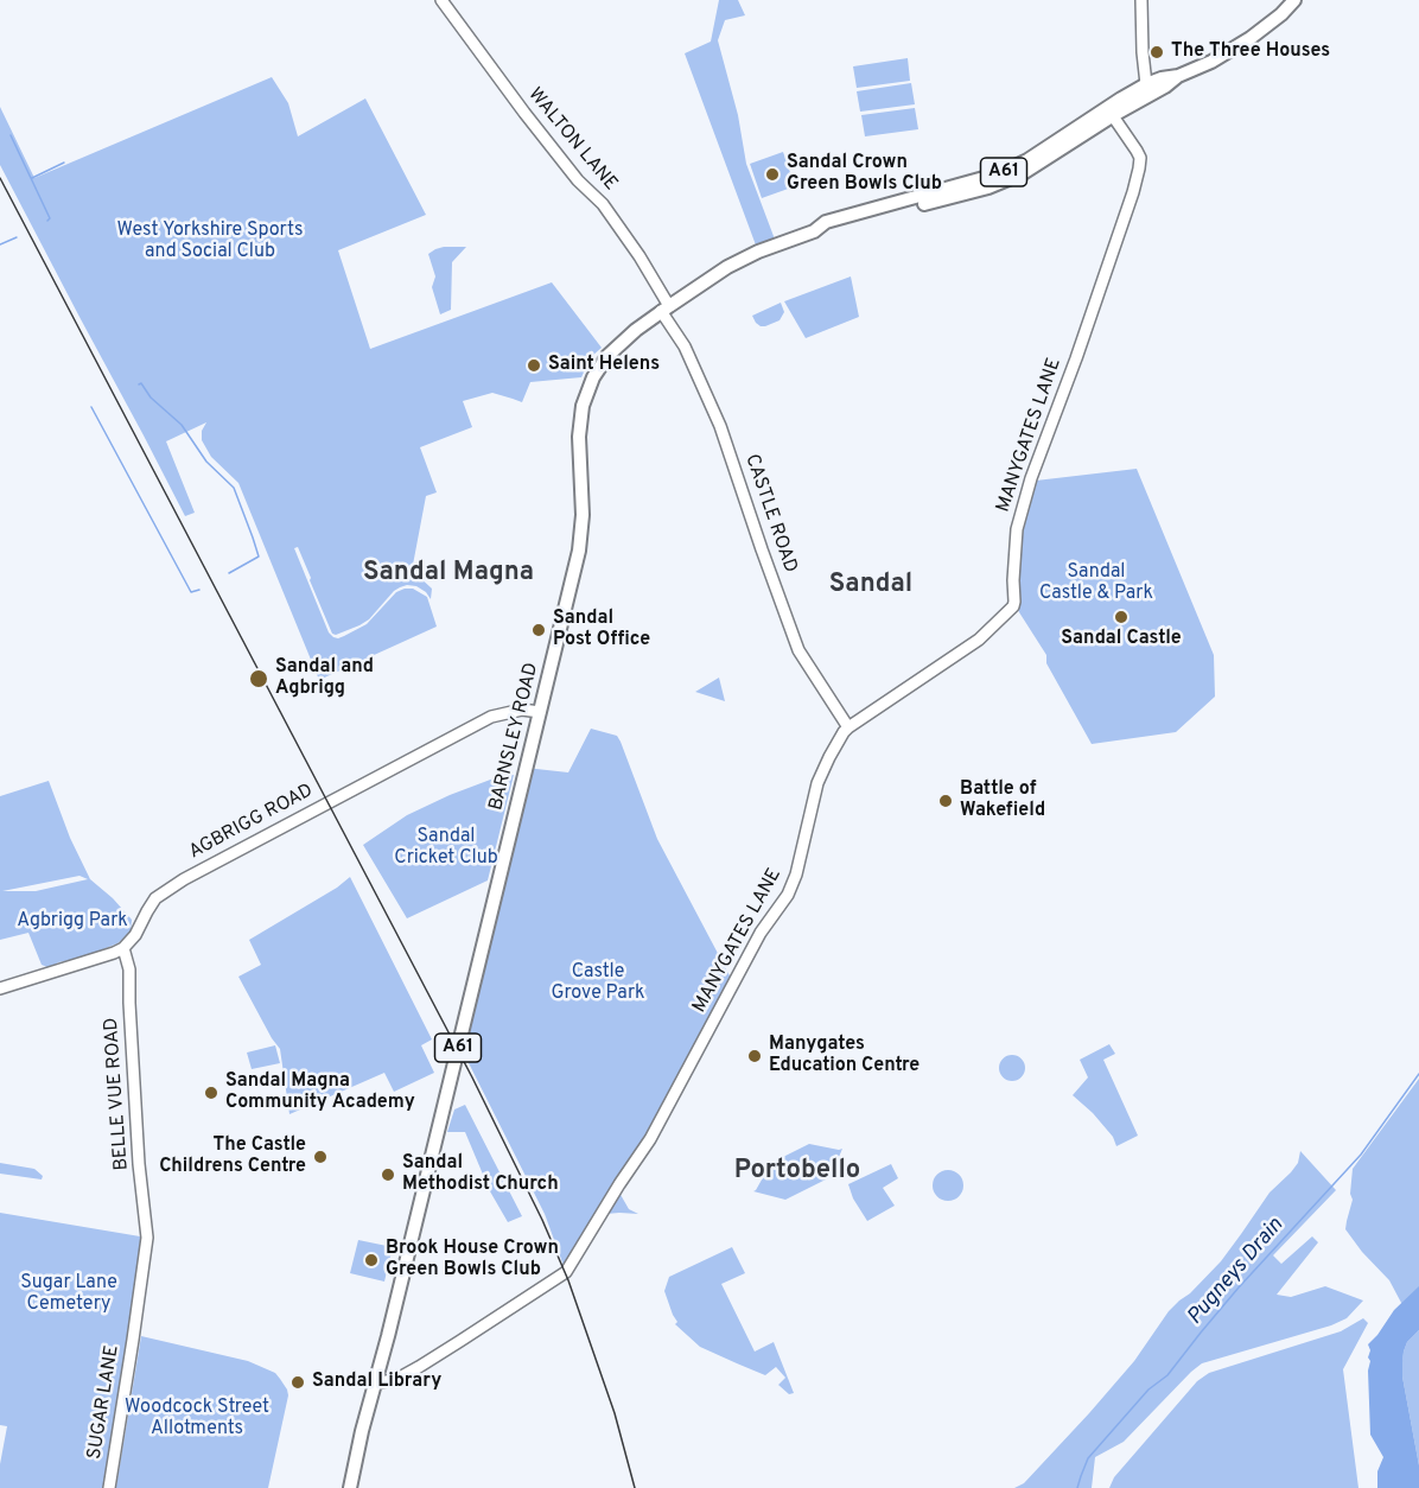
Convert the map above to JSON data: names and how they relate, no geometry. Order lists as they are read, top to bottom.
{
  "streets": {
    "main road": ["A61", "BARNSLEY ROAD"],
    "street": [
      "WALTON LANE",
      "MANYGATES LANE",
      "CASTLE ROAD",
      "AGBRIGG ROAD",
      "BELLE VUE ROAD",
      "SUGAR LANE"
    ]
  },
  "crossings": [
    ["WALTON LANE", "CASTLE ROAD"],
    ["WALTON LANE", "BARNSLEY ROAD"],
    ["MANYGATES LANE", "CASTLE ROAD"],
    ["MANYGATES LANE", "BARNSLEY ROAD"],
    ["CASTLE ROAD", "BARNSLEY ROAD"],
    ["BARNSLEY ROAD", "AGBRIGG ROAD"],
    ["AGBRIGG ROAD", "BELLE VUE ROAD"],
    ["BELLE VUE ROAD", "SUGAR LANE"]
  ],
  "districts": ["Sandal Magna", "Sandal", "Portobello"],
  "water": ["Pugneys Drain"],
  "parks": [
    "West Yorkshire Sports and Social Club",
    "Sandal Castle & Park",
    "Sandal Cricket Club",
    "Agbrigg Park",
    "Castle Grove Park",
    "Sugar Lane Cemetery",
    "Woodcock Street Allotments"
  ],
  "places": [
    "The Three Houses",
    "Sandal Crown Green Bowls Club",
    "Saint Helens",
    "Sandal Castle",
    "Sandal Post Office",
    "Sandal and Agbrigg",
    "Battle of Wakefield",
    "Manygates Education Centre",
    "Sandal Magna Community Academy",
    "The Castle Childrens Centre",
    "Sandal Methodist Church",
    "Brook House Crown Green Bowls Club",
    "Sandal Library"
  ]
}
